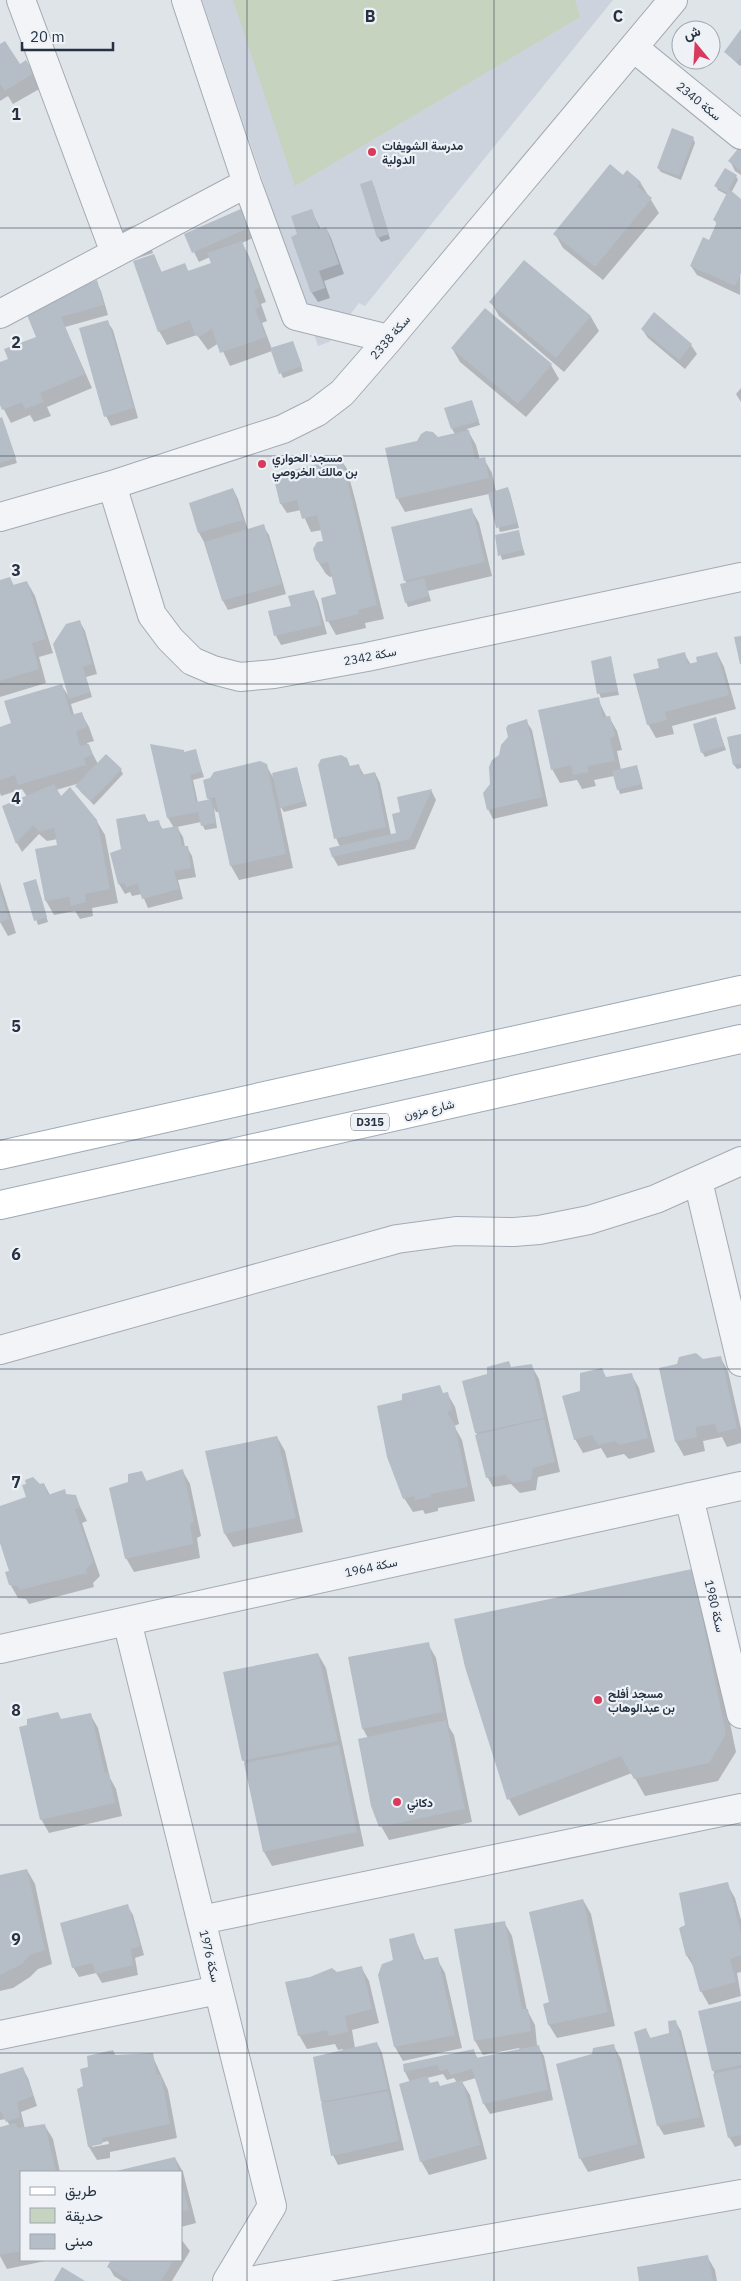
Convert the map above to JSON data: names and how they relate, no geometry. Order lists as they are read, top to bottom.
{
  "streets": {
    "main road": ["شارع مزون", "D315"],
    "street": [
      "سكة 2340",
      "سكة 2338",
      "سكة 2342",
      "سكة 1964",
      "سكة 1980",
      "سكة 1976"
    ]
  },
  "crossings": [
    ["سكة 2340", "سكة 2338"],
    ["سكة 2338", "سكة 2342"],
    ["سكة 1964", "سكة 1980"],
    ["سكة 1964", "سكة 1976"]
  ],
  "places": [
    "مدرسة الشويفات الدولية",
    "مسجد الحواري بن مالك الخروصي",
    "مسجد أفلح بن عبدالوهاب",
    "دكاني"
  ],
  "legend": ["طريق", "حديقة", "مبنى"],
  "scale_bar": "20 m",
  "north": "top",
  "grid": {
    "columns": ["B", "C"],
    "rows": [
      "1",
      "2",
      "3",
      "4",
      "5",
      "6",
      "7",
      "8",
      "9"
    ]
  }
}
